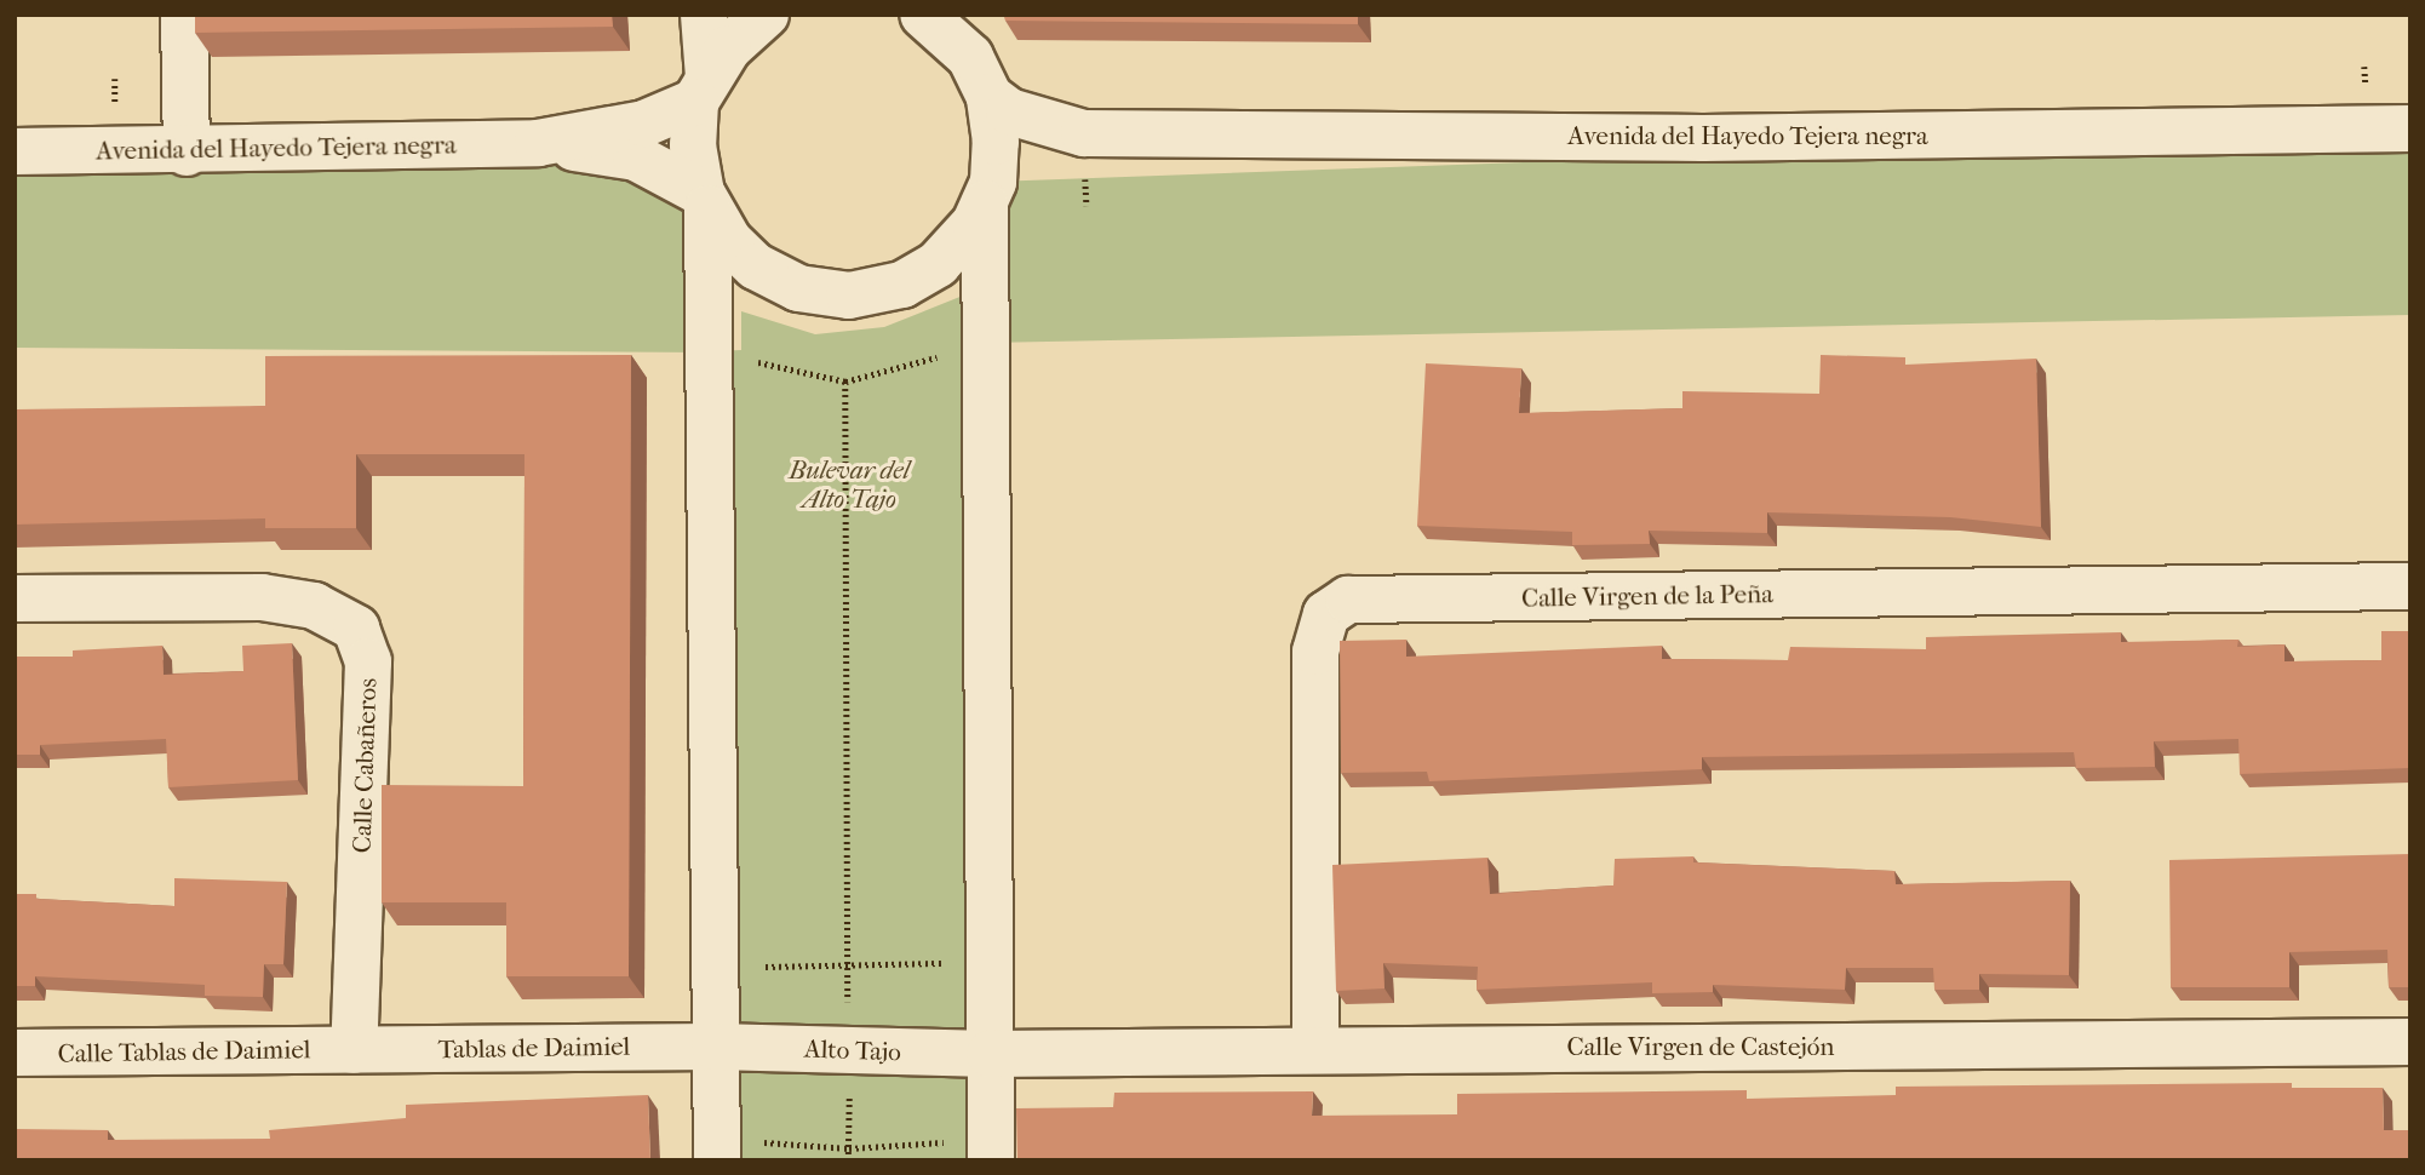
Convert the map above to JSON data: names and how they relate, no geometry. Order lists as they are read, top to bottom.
{
  "streets": {
    "street": [
      "Avenida del Hayedo Tejera negra",
      "Calle Virgen de la Peña",
      "Calle Cabañeros",
      "Calle Virgen de Castejón",
      "Tablas de Daimiel",
      "Alto Tajo",
      "Calle Tablas de Daimiel"
    ]
  },
  "crossings": [
    ["Calle Virgen de la Peña", "Calle Virgen de Castejón"],
    ["Calle Cabañeros", "Tablas de Daimiel"],
    ["Calle Cabañeros", "Calle Tablas de Daimiel"],
    ["Calle Virgen de Castejón", "Alto Tajo"],
    ["Tablas de Daimiel", "Alto Tajo"],
    ["Tablas de Daimiel", "Calle Tablas de Daimiel"]
  ],
  "parks": ["Bulevar del Alto Tajo"]
}
